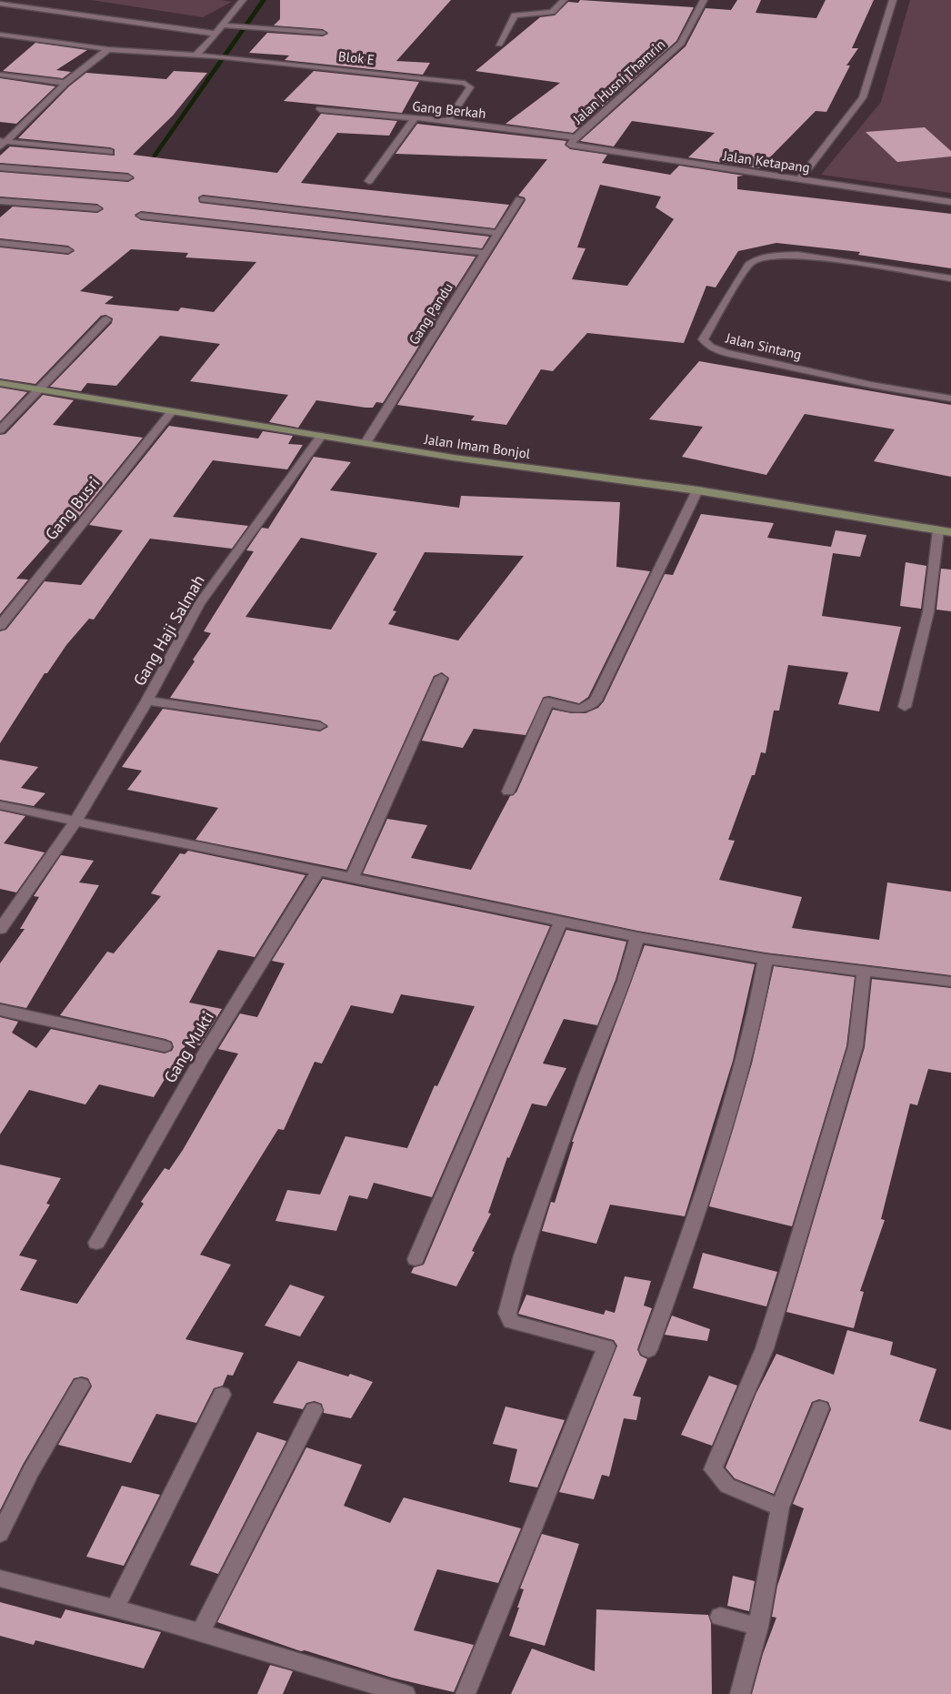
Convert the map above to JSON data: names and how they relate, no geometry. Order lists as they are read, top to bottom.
{
  "streets": {
    "main road": ["Jalan Imam Bonjol"],
    "street": [
      "Blok E",
      "Jalan Husni Thamrin",
      "Gang Berkah",
      "Jalan Ketapang",
      "Gang Pandu",
      "Jalan Sintang",
      "Gang Busri",
      "Gang Haji Salmah",
      "Gang Mukti"
    ]
  },
  "crossings": [
    ["Blok E", "Gang Berkah"],
    ["Jalan Husni Thamrin", "Gang Berkah"],
    ["Jalan Husni Thamrin", "Jalan Ketapang"],
    ["Gang Pandu", "Jalan Imam Bonjol"],
    ["Jalan Imam Bonjol", "Gang Busri"],
    ["Jalan Imam Bonjol", "Gang Haji Salmah"]
  ]
}
